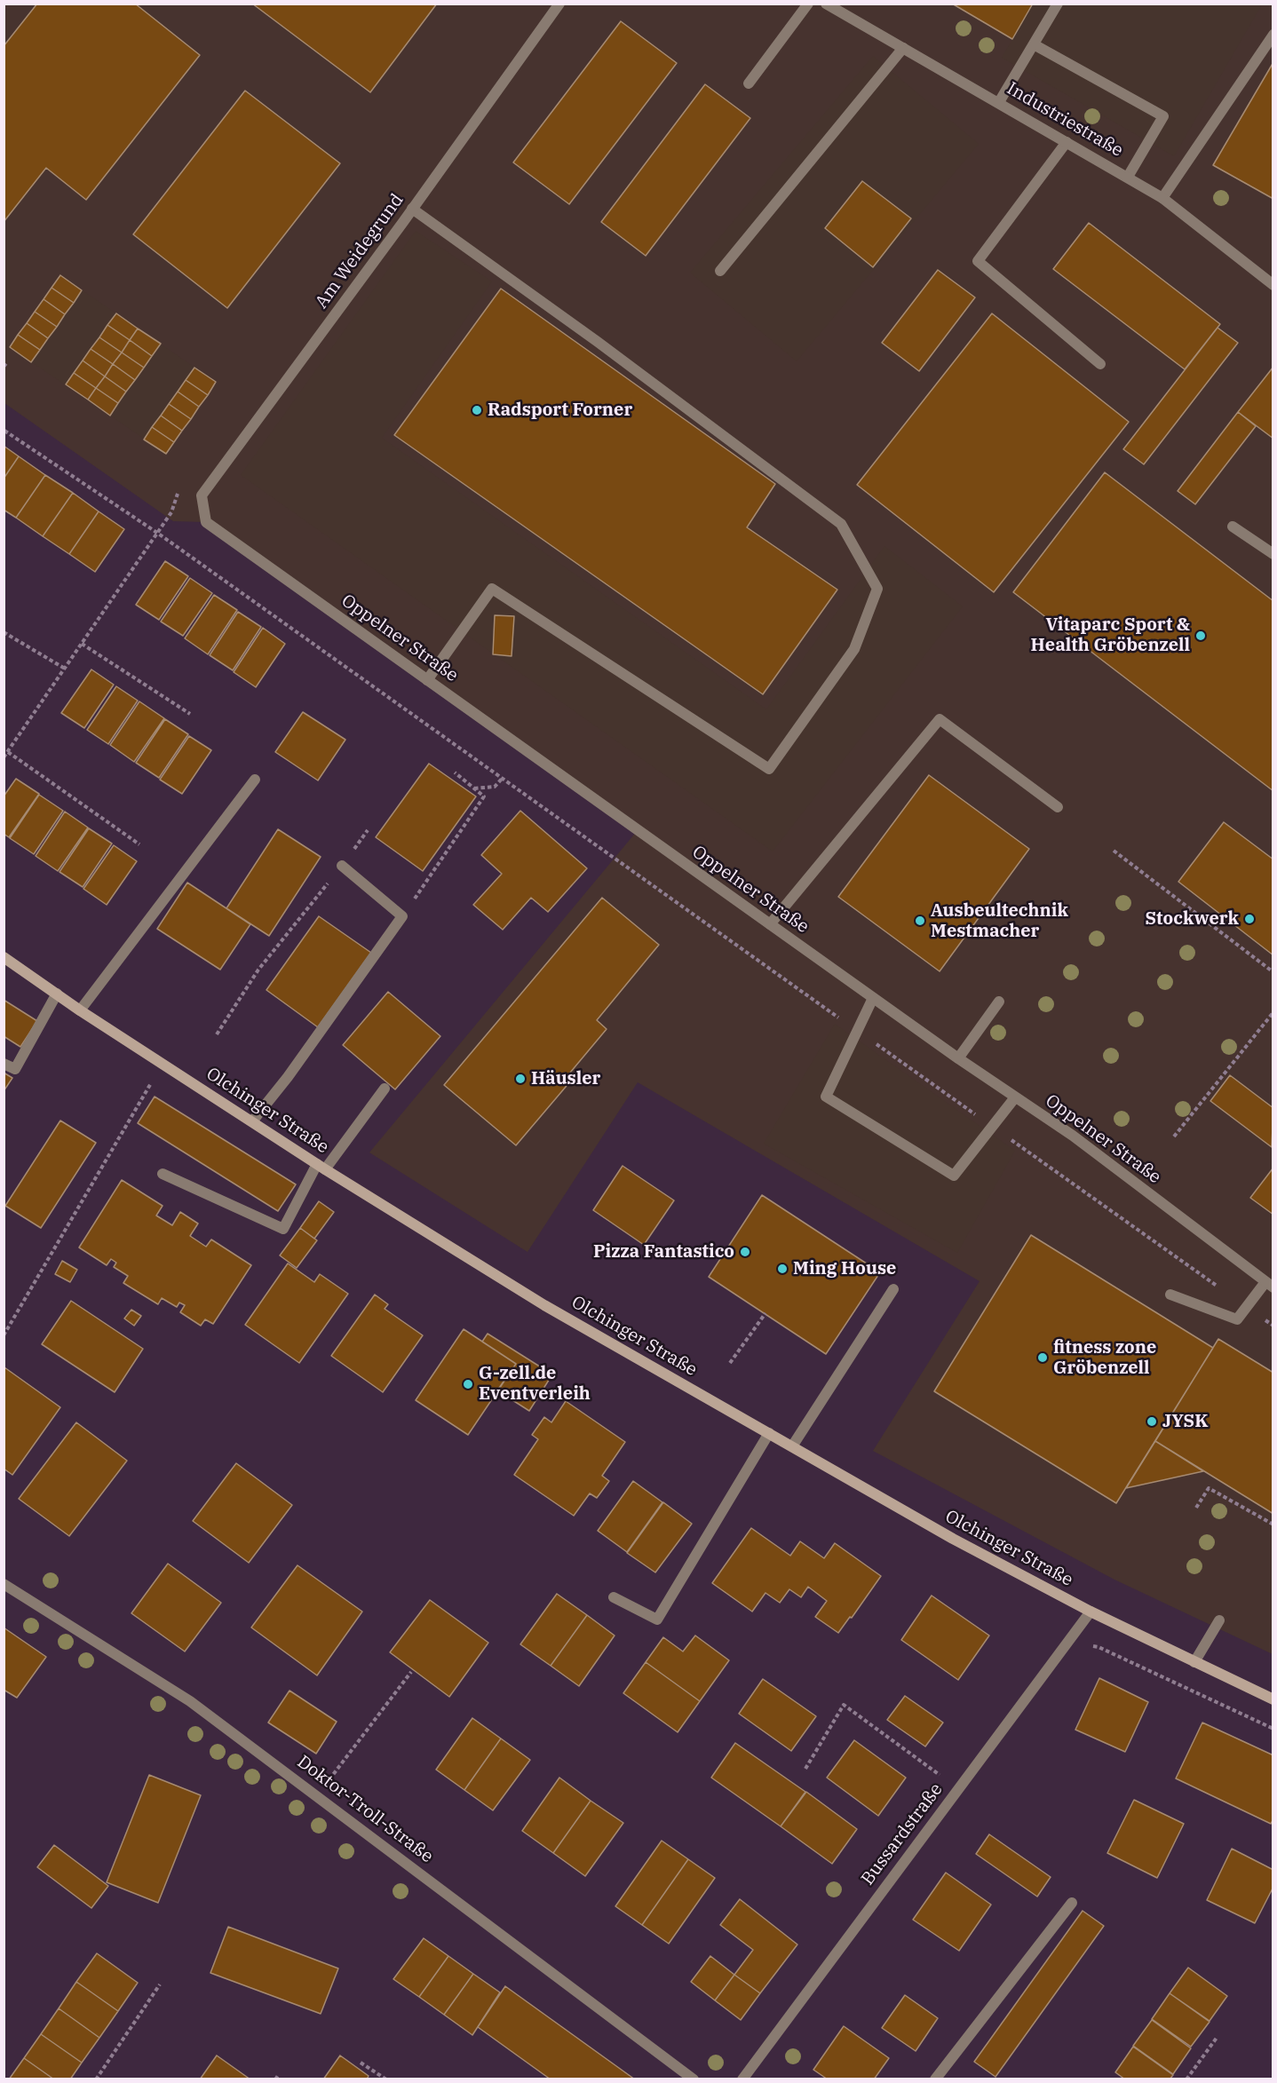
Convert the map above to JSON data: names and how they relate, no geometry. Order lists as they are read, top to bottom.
{
  "streets": {
    "main road": ["Olchinger Straße"],
    "street": [
      "Industriestraße",
      "Am Weidegrund",
      "Oppelner Straße",
      "Doktor-Troll-Straße",
      "Bussardstraße"
    ]
  },
  "crossings": [
    ["Am Weidegrund", "Oppelner Straße"],
    ["Olchinger Straße", "Bussardstraße"]
  ],
  "places": [
    "Radsport Forner",
    "Vitaparc Sport & Health Gröbenzell",
    "Stockwerk",
    "Ausbeultechnik Mestmacher",
    "Häusler",
    "Pizza Fantastico",
    "Ming House",
    "fitness zone Gröbenzell",
    "G-zell.de Eventverleih",
    "JYSK"
  ]
}
